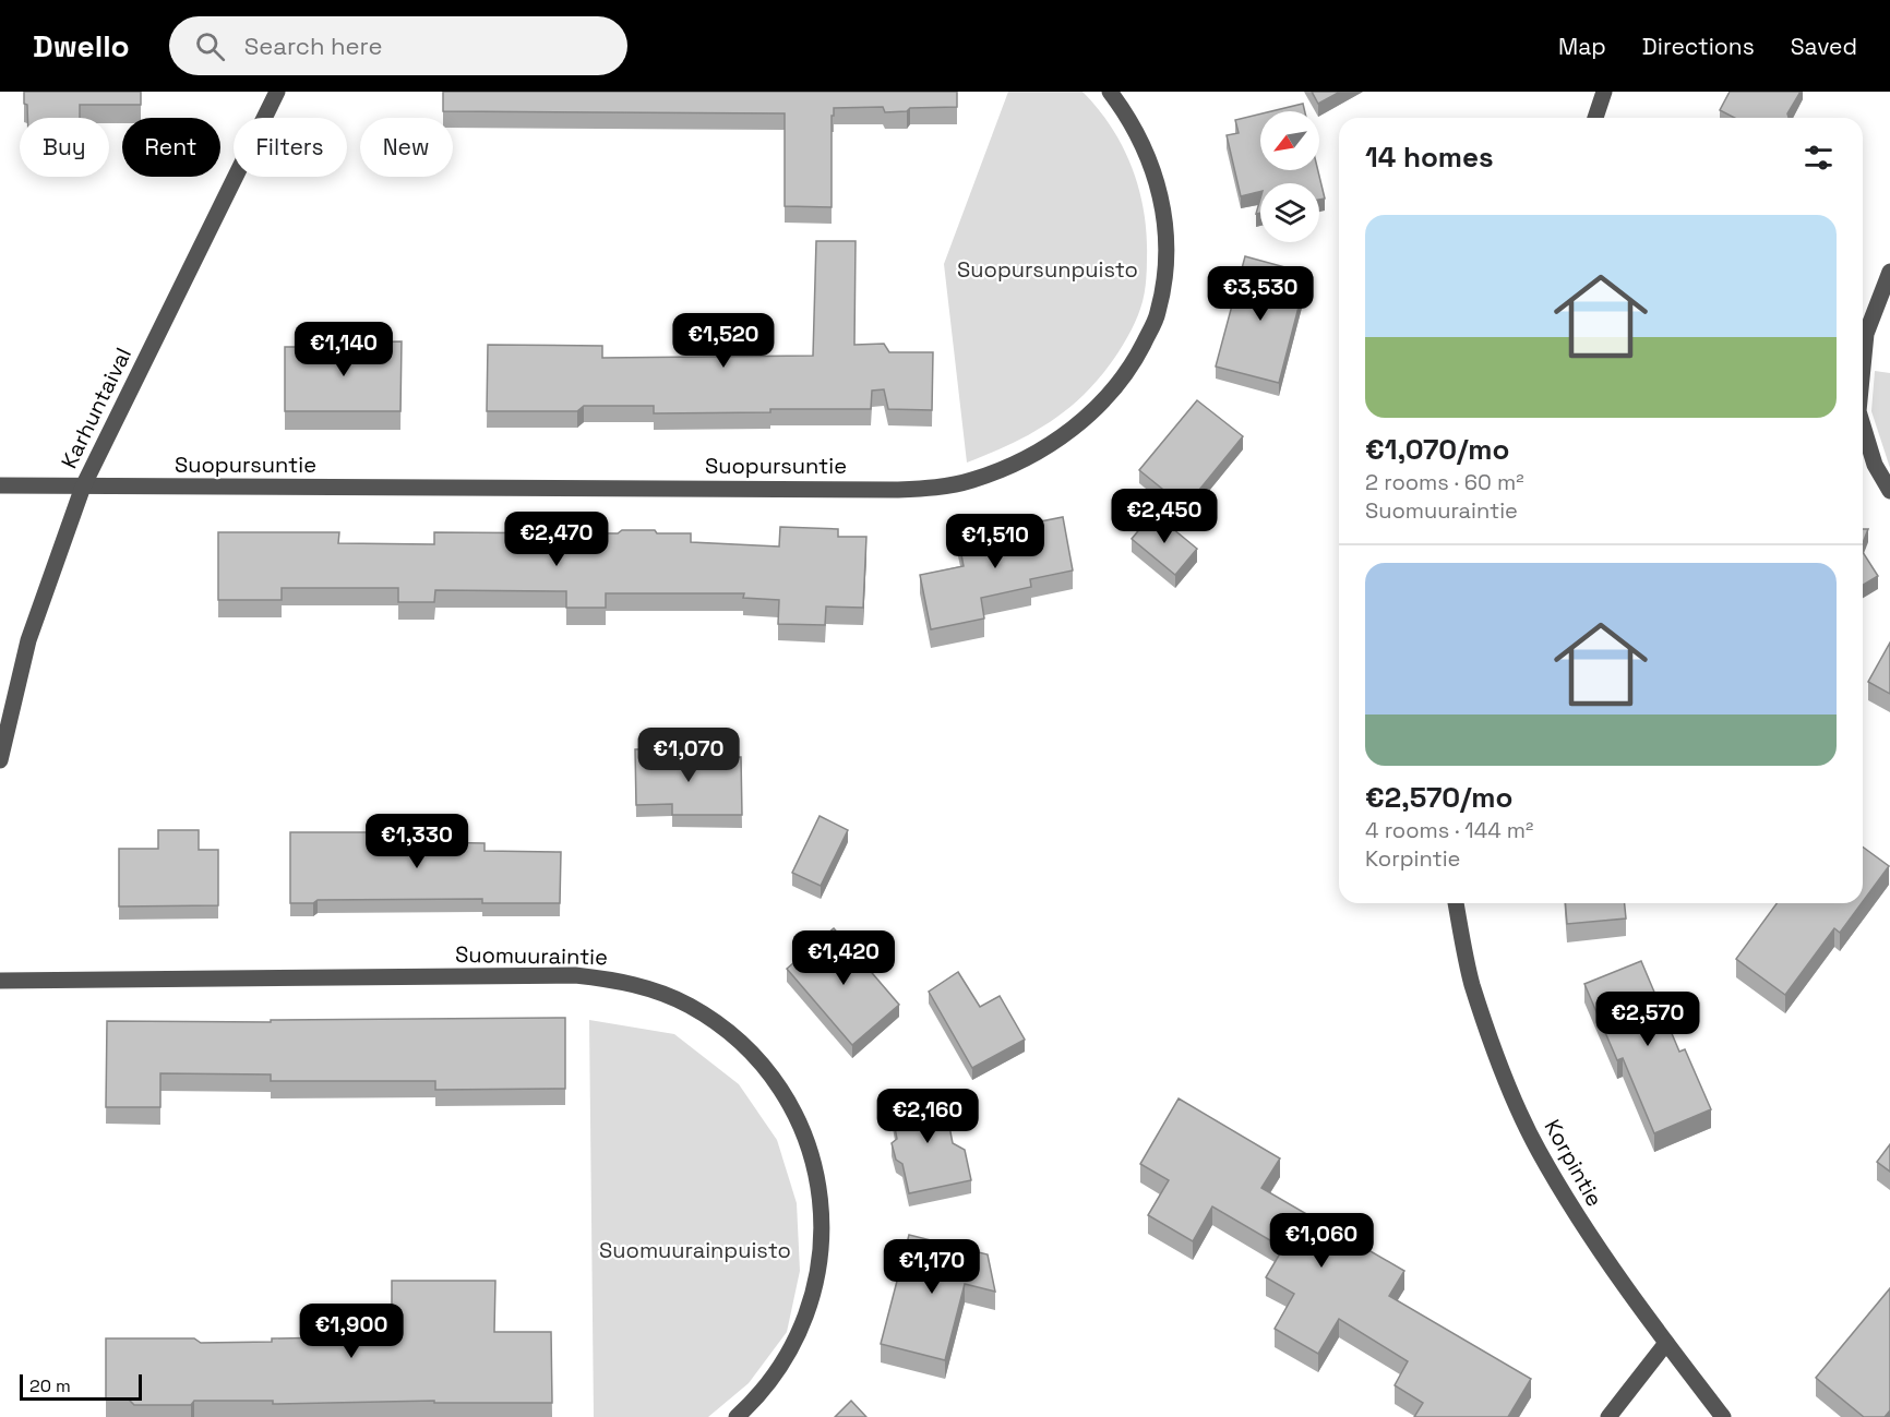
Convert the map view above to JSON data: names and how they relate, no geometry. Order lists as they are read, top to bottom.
{
  "streets": {
    "street": [
      "Karhuntaival",
      "Suopursuntie",
      "Suomuuraintie",
      "Korpintie"
    ]
  },
  "crossings": [
    ["Karhuntaival", "Suopursuntie"]
  ],
  "parks": ["Suopursunpuisto", "Suomuurainpuisto"],
  "scale_bar": "20 m",
  "north": "bottom left",
  "page": {
    "header": "Dwello",
    "search": "Search here",
    "nav": ["Map", "Directions", "Saved"],
    "chip": [
      "Buy",
      "Rent",
      "Filters",
      "New"
    ],
    "heading": "14 homes",
    "list": [
      {
        "name": "€1,070/mo",
        "note": "2 rooms · 60 m² · Suomuuraintie"
      },
      {
        "name": "€2,570/mo",
        "note": "4 rooms · 144 m² · Korpintie"
      }
    ],
    "price": [
      "€3,530",
      "€1,520",
      "€1,140",
      "€2,450",
      "€2,470",
      "€1,510",
      "€1,070",
      "€1,330",
      "€1,420",
      "€2,570",
      "€2,160",
      "€1,060",
      "€1,170",
      "€1,900"
    ],
    "scale": "20 m"
  }
}
